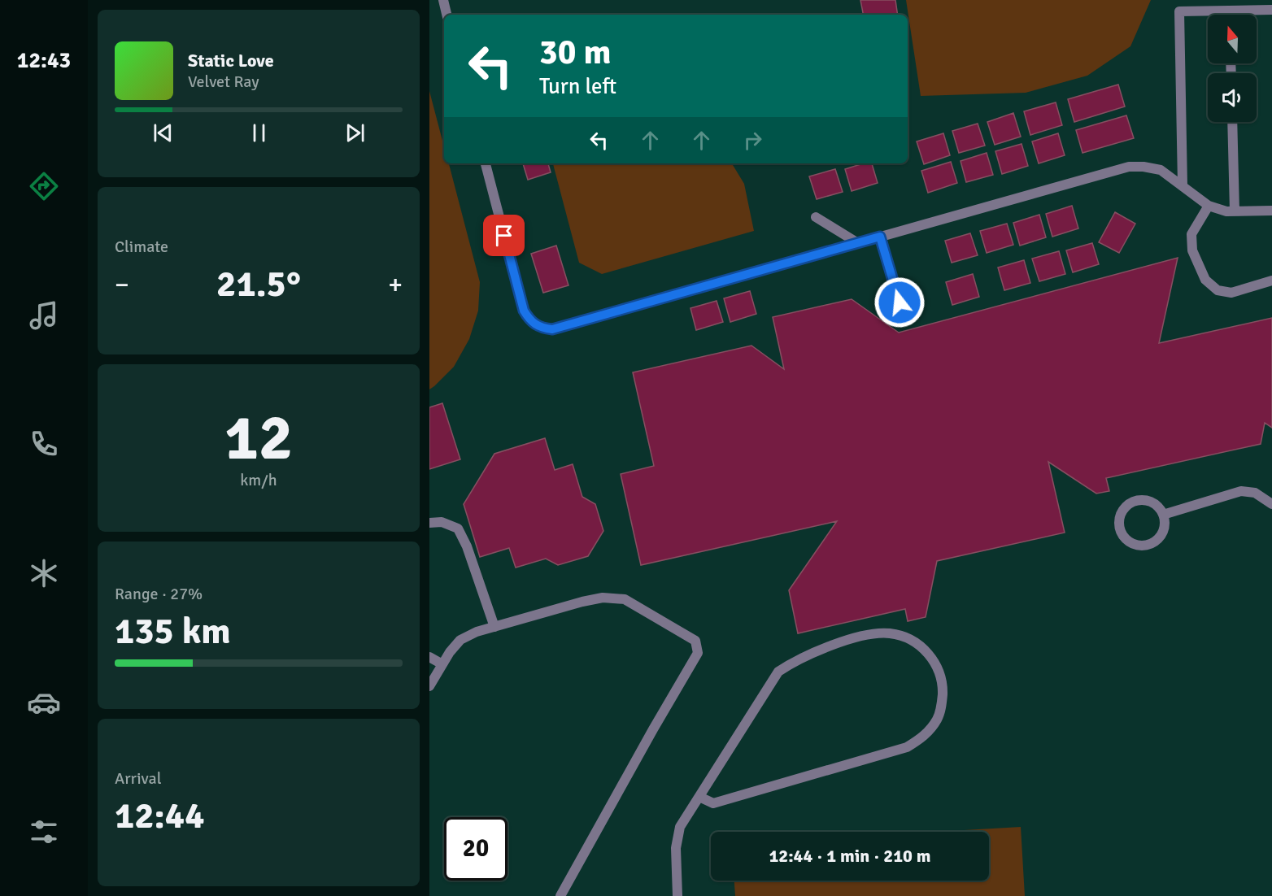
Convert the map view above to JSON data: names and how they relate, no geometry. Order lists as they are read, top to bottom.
{
  "north": "top",
  "page": {
    "tabs": "12:43",
    "turn": ["30 m", "Turn left"],
    "song": ["Static Love", "Velvet Ray"],
    "tile": [
      "Climate",
      ["12", "km/h"],
      ["Range · 27%", "135 km"],
      ["Arrival", "12:44"]
    ],
    "heat": ["−", "21.5°", "+"],
    "limit": "20",
    "trip": "12:44 · 1 min · 210 m"
  }
}
